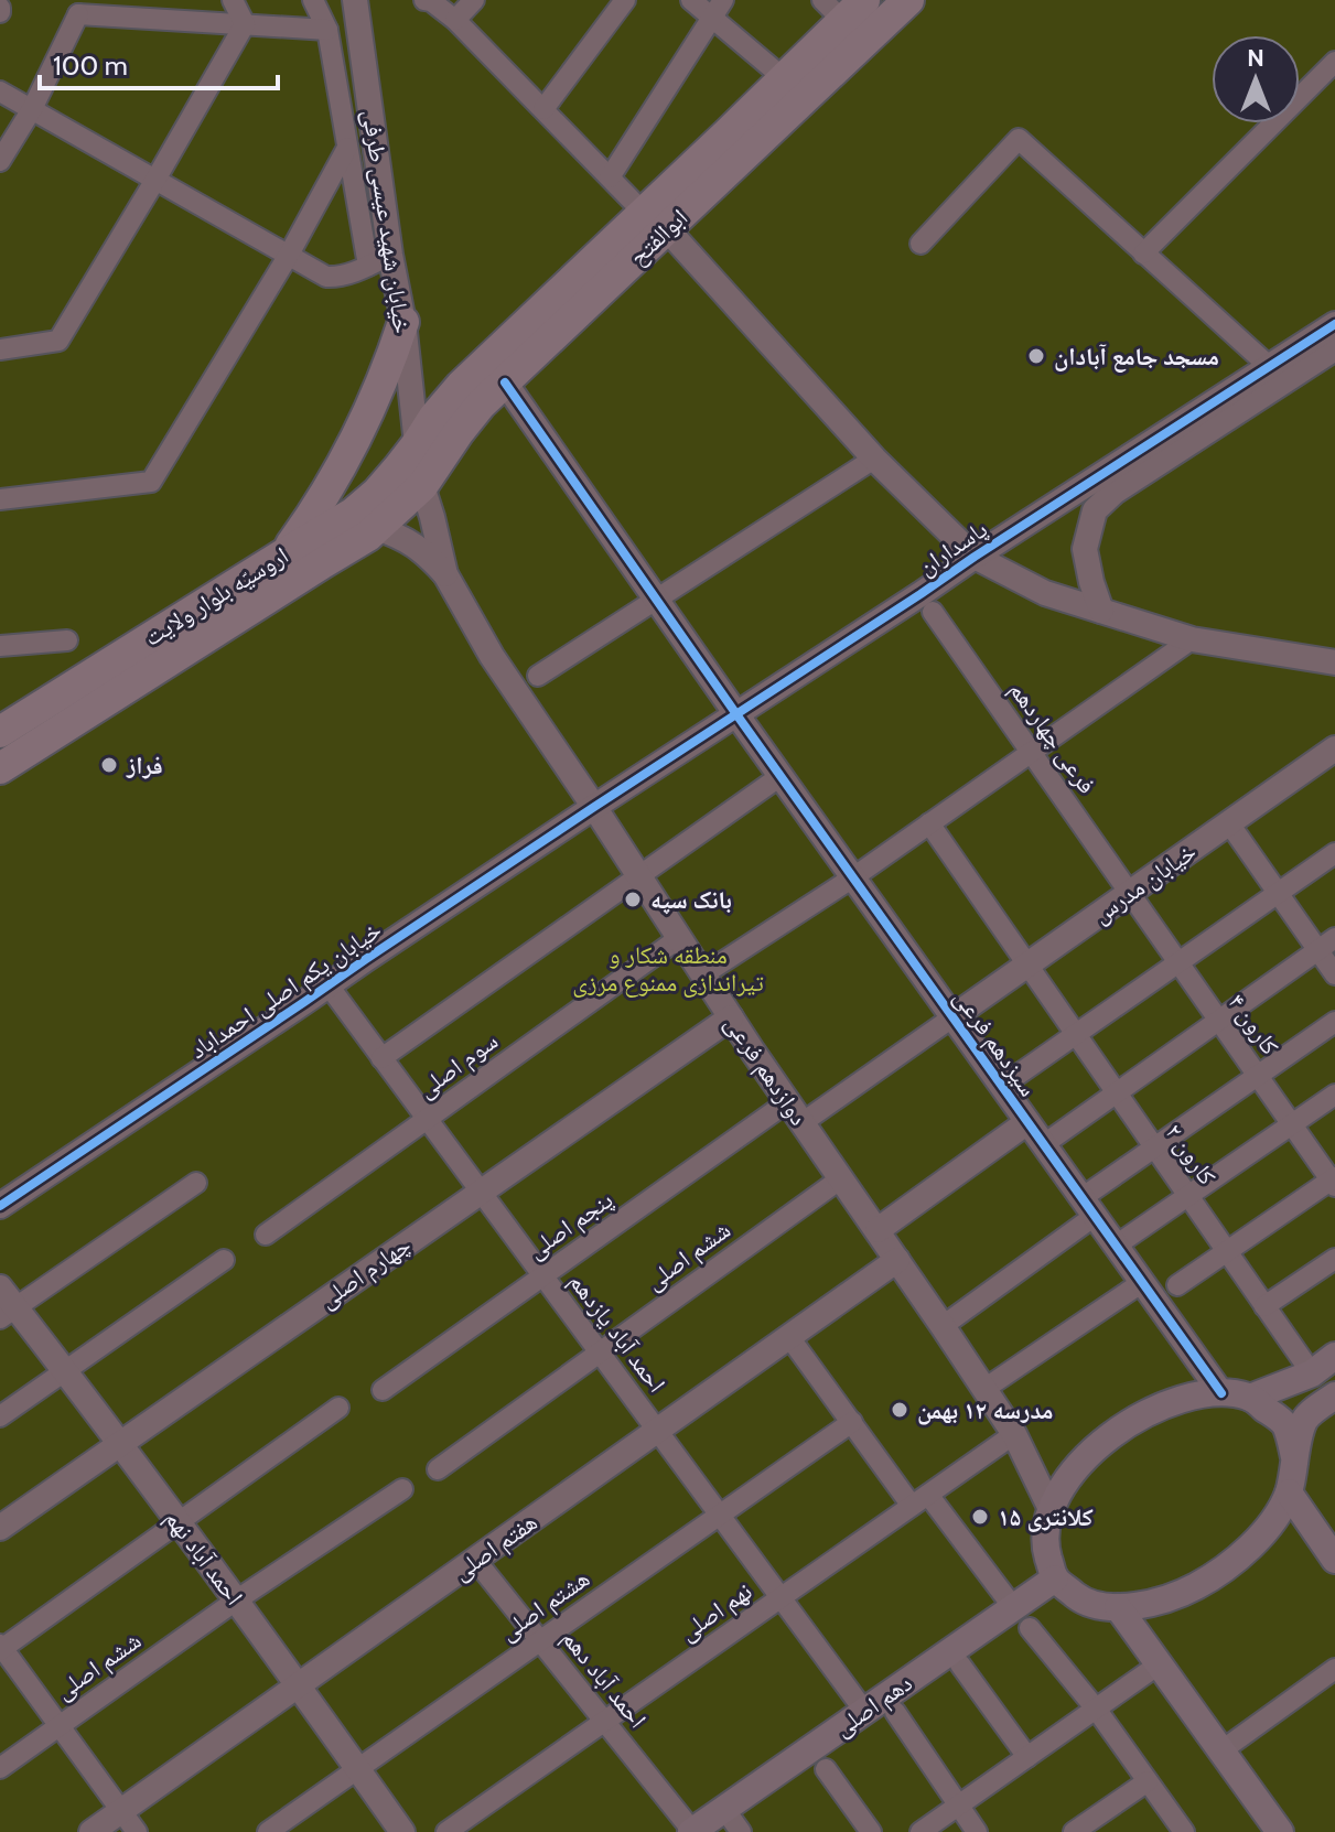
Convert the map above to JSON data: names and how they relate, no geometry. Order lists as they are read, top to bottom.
{
  "streets": {
    "main road": ["ابوالفتح", "اروسیّه بلوار ولایت", "دهم اصلی"],
    "street": [
      "خیابان شهید عیسی طرفی",
      "پاسداران",
      "فرعی چهاردهم",
      "خیابان مدرس",
      "خیابان یکم اصلی احمداباد",
      "کارون ۴",
      "سیزدهم فرعی",
      "سوم اصلی",
      "دوازدهم فرعی",
      "کارون ۲",
      "پنجم اصلی",
      "ششم اصلی",
      "چهارم اصلی",
      "احمد آباد یازدهم",
      "هفتم اصلی",
      "احمد آباد نهم",
      "هشتم اصلی",
      "نهم اصلی",
      "احمد آباد دهم"
    ]
  },
  "crossings": [
    ["خیابان شهید عیسی طرفی", "ابوالفتح"],
    ["خیابان شهید عیسی طرفی", "اروسیّه بلوار ولایت"],
    ["ابوالفتح", "اروسیّه بلوار ولایت"],
    ["ابوالفتح", "سیزدهم فرعی"],
    ["ابوالفتح", "دوازدهم فرعی"],
    ["پاسداران", "خیابان یکم اصلی احمداباد"],
    ["پاسداران", "سیزدهم فرعی"],
    ["پاسداران", "دوازدهم فرعی"],
    ["اروسیّه بلوار ولایت", "دوازدهم فرعی"],
    ["فرعی چهاردهم", "خیابان مدرس"],
    ["فرعی چهاردهم", "کارون ۴"],
    ["خیابان مدرس", "کارون ۴"],
    ["خیابان مدرس", "سیزدهم فرعی"],
    ["خیابان مدرس", "کارون ۲"],
    ["خیابان یکم اصلی احمداباد", "دوازدهم فرعی"],
    ["خیابان یکم اصلی احمداباد", "احمد آباد یازدهم"],
    ["سیزدهم فرعی", "دوازدهم فرعی"],
    ["سیزدهم فرعی", "دهم اصلی"],
    ["سوم اصلی", "دوازدهم فرعی"],
    ["سوم اصلی", "احمد آباد یازدهم"],
    ["دوازدهم فرعی", "پنجم اصلی"],
    ["دوازدهم فرعی", "ششم اصلی"],
    ["دوازدهم فرعی", "چهارم اصلی"],
    ["دوازدهم فرعی", "هفتم اصلی"],
    ["دوازدهم فرعی", "نهم اصلی"],
    ["دوازدهم فرعی", "دهم اصلی"],
    ["پنجم اصلی", "احمد آباد یازدهم"],
    ["ششم اصلی", "احمد آباد یازدهم"],
    ["ششم اصلی", "احمد آباد نهم"],
    ["چهارم اصلی", "احمد آباد یازدهم"],
    ["چهارم اصلی", "احمد آباد نهم"],
    ["احمد آباد یازدهم", "هفتم اصلی"],
    ["احمد آباد یازدهم", "هشتم اصلی"],
    ["احمد آباد یازدهم", "نهم اصلی"],
    ["احمد آباد یازدهم", "دهم اصلی"],
    ["هفتم اصلی", "احمد آباد نهم"],
    ["هفتم اصلی", "احمد آباد دهم"],
    ["احمد آباد نهم", "هشتم اصلی"],
    ["هشتم اصلی", "احمد آباد دهم"],
    ["نهم اصلی", "احمد آباد دهم"],
    ["احمد آباد دهم", "دهم اصلی"]
  ],
  "parks": ["منطقه شکار و تیراندازی ممنوع مرزی"],
  "places": [
    "مسجد جامع آبادان",
    "فراز",
    "بانک سپه",
    "مدرسه ۱۲ بهمن",
    "کلانتری ۱۵"
  ],
  "scale_bar": "100 m",
  "north": "top"
}
